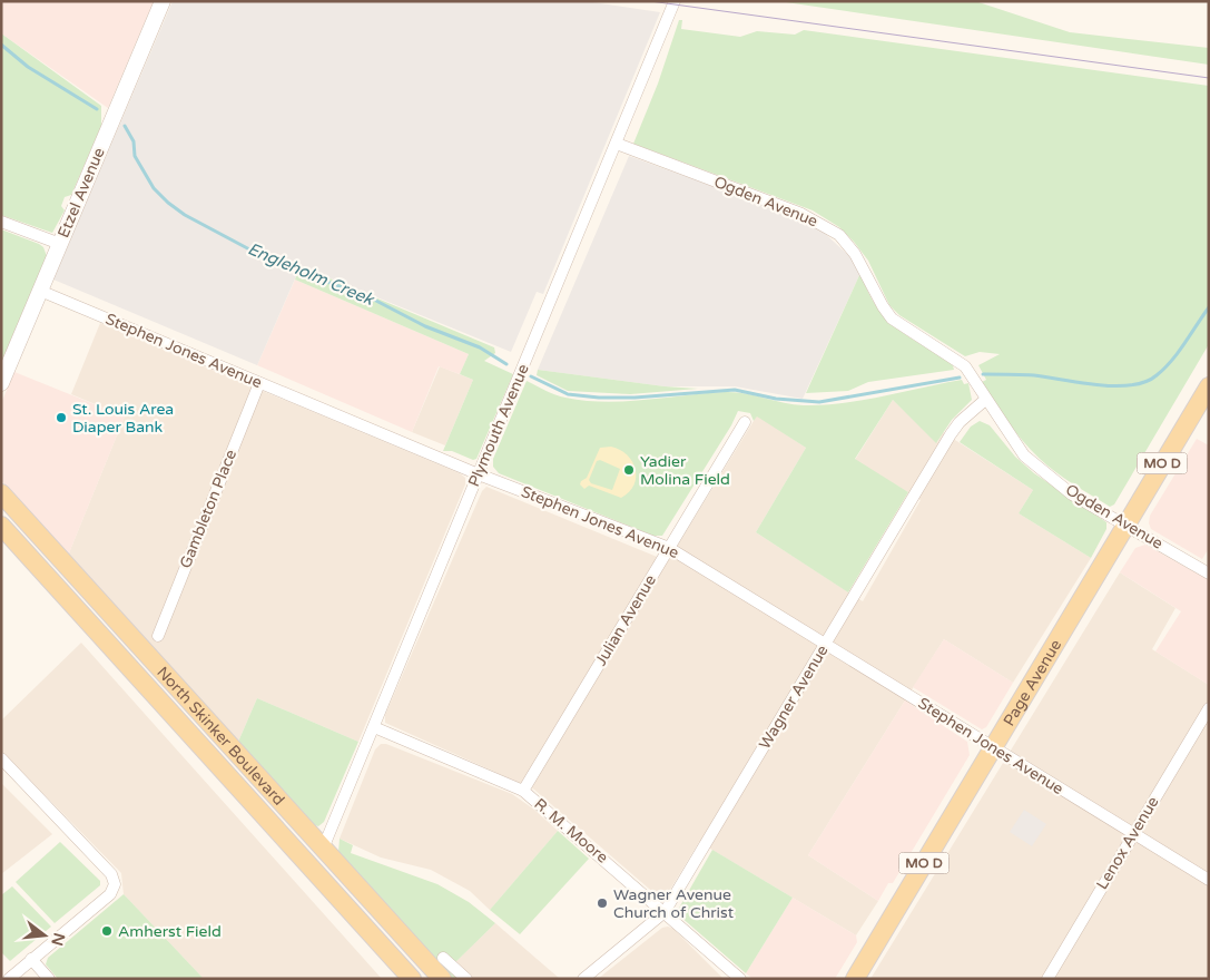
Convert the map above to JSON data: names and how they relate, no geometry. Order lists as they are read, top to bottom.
{
  "streets": {
    "main road": ["MO D", "Page Avenue", "North Skinker Boulevard"],
    "street": [
      "Etzel Avenue",
      "Ogden Avenue",
      "Stephen Jones Avenue",
      "Plymouth Avenue",
      "Gambleton Place",
      "Julian Avenue",
      "Wagner Avenue",
      "R. M. Moore",
      "Lenox Avenue"
    ]
  },
  "crossings": [
    ["Etzel Avenue", "Stephen Jones Avenue"],
    ["Ogden Avenue", "Plymouth Avenue"],
    ["Ogden Avenue", "Page Avenue"],
    ["Ogden Avenue", "Wagner Avenue"],
    ["Stephen Jones Avenue", "Plymouth Avenue"],
    ["Stephen Jones Avenue", "Gambleton Place"],
    ["Stephen Jones Avenue", "Julian Avenue"],
    ["Stephen Jones Avenue", "Page Avenue"],
    ["Stephen Jones Avenue", "Wagner Avenue"],
    ["Stephen Jones Avenue", "Lenox Avenue"],
    ["Plymouth Avenue", "North Skinker Boulevard"],
    ["Plymouth Avenue", "R. M. Moore"],
    ["Julian Avenue", "R. M. Moore"],
    ["Wagner Avenue", "R. M. Moore"]
  ],
  "water": ["Engleholm Creek"],
  "places": [
    "St. Louis Area Diaper Bank",
    "Yadier Molina Field",
    "Wagner Avenue Church of Christ",
    "Amherst Field"
  ],
  "north": "right"
}
